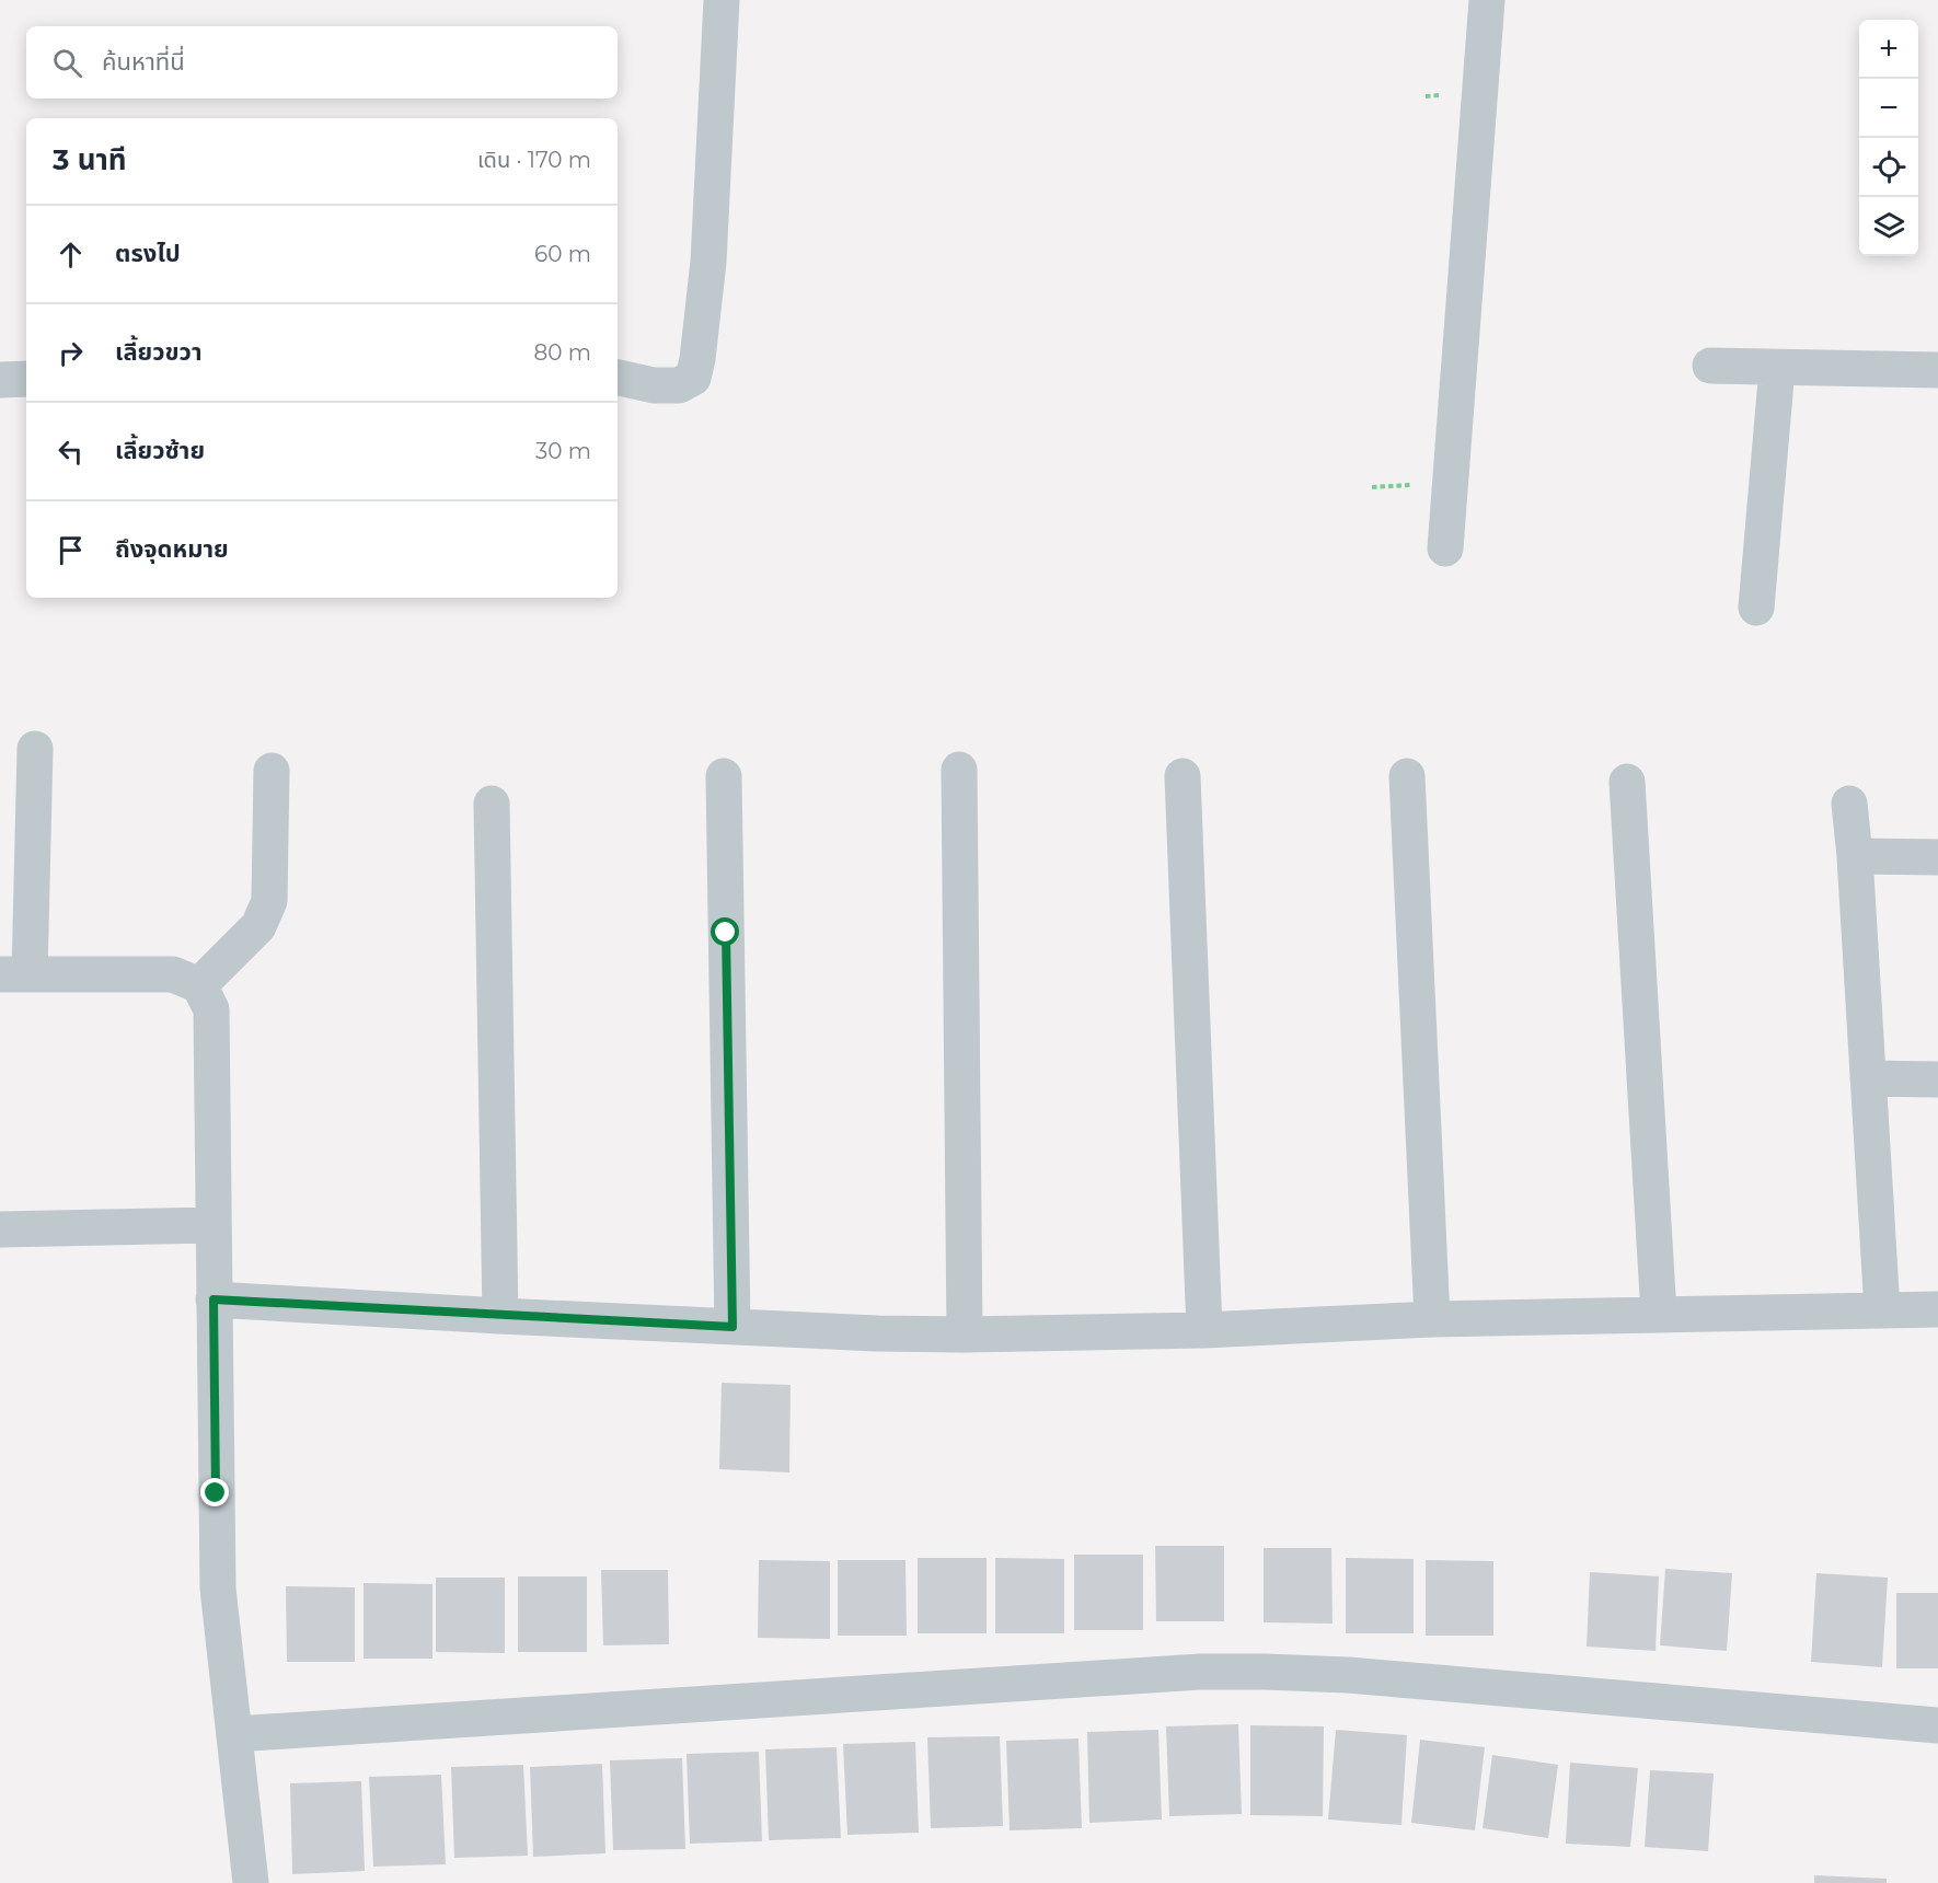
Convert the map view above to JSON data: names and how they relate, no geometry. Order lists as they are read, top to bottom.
{
  "page": {
    "map_buttons": ["+", "−"],
    "search": "ค้นหาที่นี่",
    "heading": ["3 นาที", "เดิน · 170 m"],
    "list": [
      ["ตรงไป", "60 m"],
      ["เลี้ยวขวา", "80 m"],
      ["เลี้ยวซ้าย", "30 m"],
      "ถึงจุดหมาย"
    ]
  }
}
